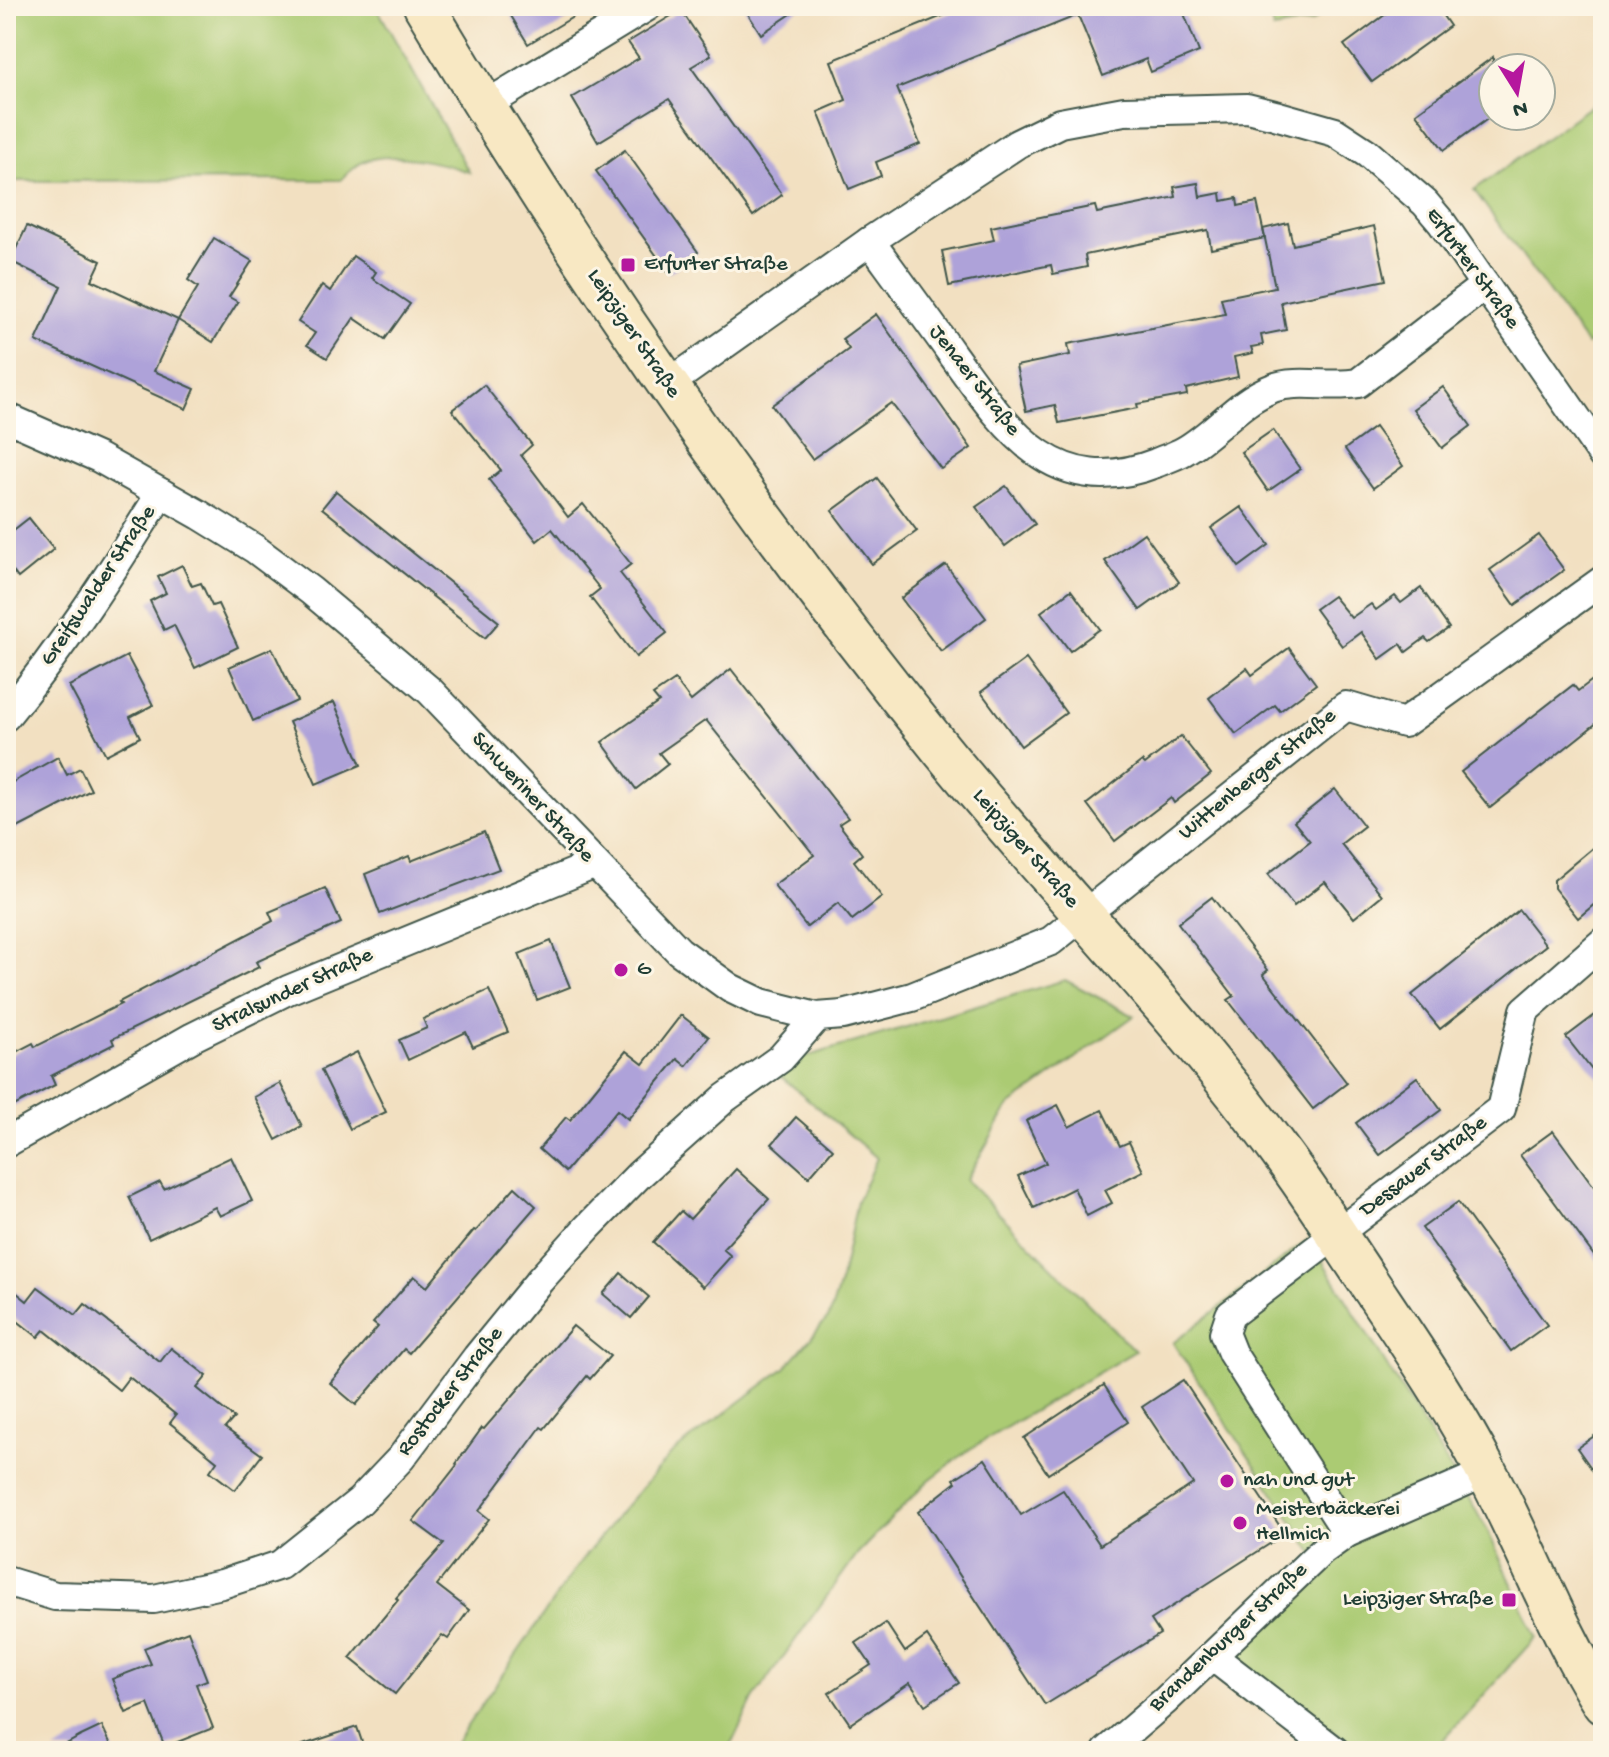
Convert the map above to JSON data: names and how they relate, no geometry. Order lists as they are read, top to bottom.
{
  "streets": {
    "main road": ["Leipziger Straße"],
    "street": [
      "Erfurter Straße",
      "Jenaer Straße",
      "Greifswalder Straße",
      "Wittenberger Straße",
      "Schweriner Straße",
      "Stralsunder Straße",
      "Dessauer Straße",
      "Rostocker Straße",
      "Brandenburger Straße"
    ]
  },
  "crossings": [
    ["Erfurter Straße", "Leipziger Straße"],
    ["Erfurter Straße", "Jenaer Straße"],
    ["Leipziger Straße", "Wittenberger Straße"],
    ["Leipziger Straße", "Schweriner Straße"],
    ["Leipziger Straße", "Dessauer Straße"],
    ["Leipziger Straße", "Brandenburger Straße"],
    ["Greifswalder Straße", "Schweriner Straße"],
    ["Wittenberger Straße", "Schweriner Straße"],
    ["Schweriner Straße", "Stralsunder Straße"],
    ["Schweriner Straße", "Rostocker Straße"],
    ["Dessauer Straße", "Brandenburger Straße"]
  ],
  "places": {
    "transit": ["Erfurter Straße", "Leipziger Straße"],
    "other": ["G", "nah und gut", "Meisterbäckerei Hellmich"]
  },
  "north": "bottom"
}
